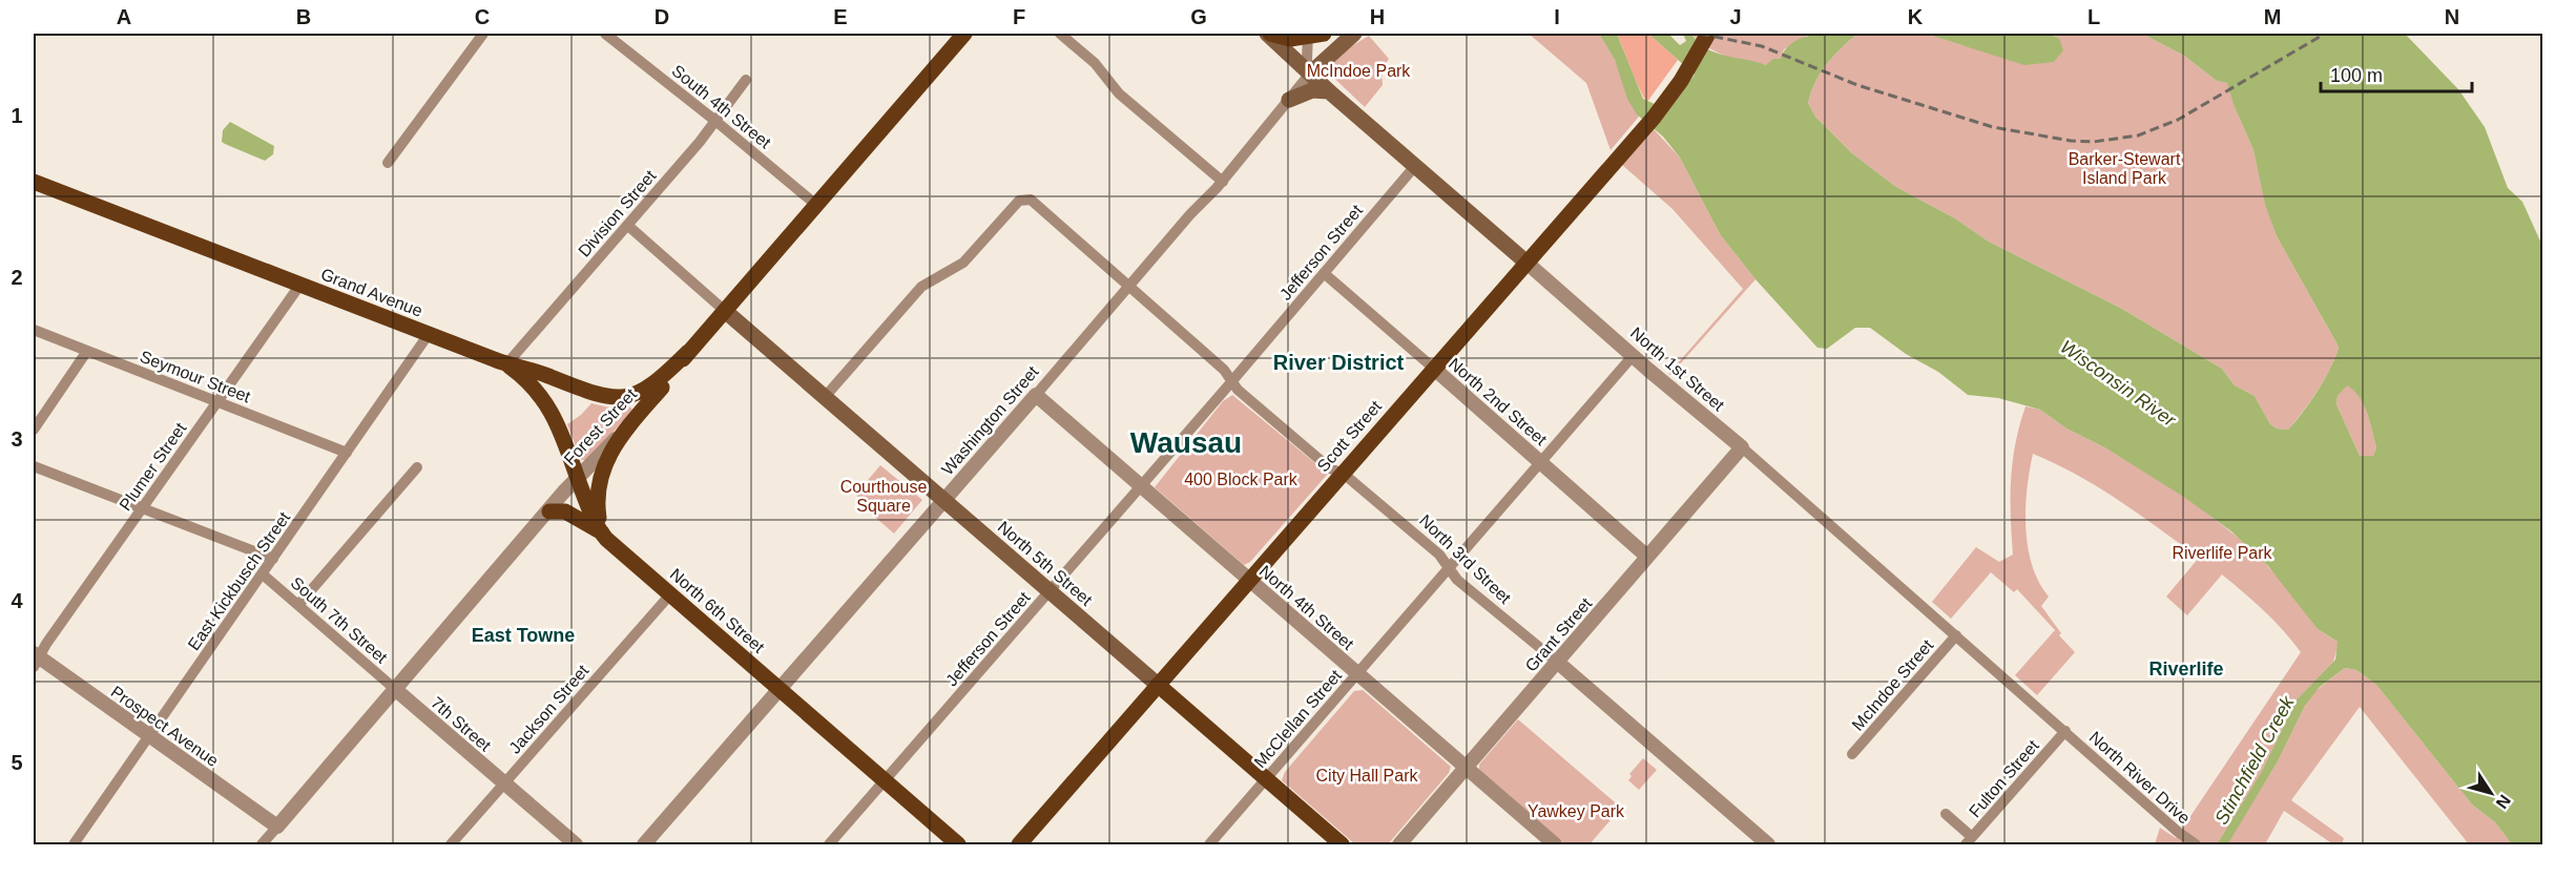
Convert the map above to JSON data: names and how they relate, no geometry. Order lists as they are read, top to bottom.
{
  "streets": {
    "main road": [
      "Grand Avenue",
      "North 1st Street",
      "Forest Street",
      "Scott Street",
      "North 5th Street",
      "North 6th Street"
    ],
    "street": [
      "South 4th Street",
      "Division Street",
      "Jefferson Street",
      "Seymour Street",
      "North 2nd Street",
      "Washington Street",
      "Plumer Street",
      "North 3rd Street",
      "East Kickbusch Street",
      "North 4th Street",
      "South 7th Street",
      "Grant Street",
      "McIndoe Street",
      "Jackson Street",
      "McClellan Street",
      "7th Street",
      "Prospect Avenue",
      "North River Drive",
      "Fulton Street"
    ]
  },
  "crossings": [
    ["South 4th Street", "Division Street"],
    ["South 4th Street", "Forest Street"],
    ["Division Street", "Grand Avenue"],
    ["Division Street", "North 6th Street"],
    ["Jefferson Street", "North 1st Street"],
    ["Jefferson Street", "North 2nd Street"],
    ["Jefferson Street", "North 3rd Street"],
    ["Jefferson Street", "North 5th Street"],
    ["Jefferson Street", "North 4th Street"],
    ["Jefferson Street", "North 6th Street"],
    ["Grand Avenue", "Forest Street"],
    ["Grand Avenue", "Plumer Street"],
    ["Grand Avenue", "East Kickbusch Street"],
    ["Grand Avenue", "North 6th Street"],
    ["North 1st Street", "Washington Street"],
    ["North 1st Street", "Scott Street"],
    ["North 1st Street", "Grant Street"],
    ["North 1st Street", "McIndoe Street"],
    ["North 1st Street", "McClellan Street"],
    ["North 1st Street", "North River Drive"],
    ["North 1st Street", "Fulton Street"],
    ["Seymour Street", "Plumer Street"],
    ["Seymour Street", "East Kickbusch Street"],
    ["North 2nd Street", "Scott Street"],
    ["North 2nd Street", "Grant Street"],
    ["North 2nd Street", "McClellan Street"],
    ["Washington Street", "North 3rd Street"],
    ["Washington Street", "North 5th Street"],
    ["Washington Street", "North 4th Street"],
    ["Washington Street", "North 6th Street"],
    ["Forest Street", "North 5th Street"],
    ["Forest Street", "North 6th Street"],
    ["Forest Street", "South 7th Street"],
    ["Forest Street", "7th Street"],
    ["Forest Street", "Prospect Avenue"],
    ["Scott Street", "North 3rd Street"],
    ["Scott Street", "North 5th Street"],
    ["Scott Street", "North 4th Street"],
    ["Plumer Street", "Prospect Avenue"],
    ["North 3rd Street", "North 5th Street"],
    ["North 3rd Street", "Grant Street"],
    ["North 3rd Street", "McClellan Street"],
    ["North 5th Street", "McClellan Street"],
    ["East Kickbusch Street", "South 7th Street"],
    ["East Kickbusch Street", "Prospect Avenue"],
    ["North 4th Street", "Grant Street"],
    ["North 4th Street", "McClellan Street"],
    ["North 6th Street", "Jackson Street"],
    ["South 7th Street", "7th Street"],
    ["Jackson Street", "7th Street"],
    ["North River Drive", "Fulton Street"]
  ],
  "districts": [
    "River District",
    "Wausau",
    "East Towne",
    "Riverlife"
  ],
  "water": ["Wisconsin River", "Stinchfield Creek"],
  "parks": [
    "McIndoe Park",
    "Barker-Stewart Island Park",
    "400 Block Park",
    "Courthouse Square",
    "Riverlife Park",
    "City Hall Park",
    "Yawkey Park"
  ],
  "scale_bar": "100 m",
  "north": "bottom right",
  "grid": {
    "columns": [
      "A",
      "B",
      "C",
      "D",
      "E",
      "F",
      "G",
      "H",
      "I",
      "J",
      "K",
      "L",
      "M",
      "N"
    ],
    "rows": [
      "1",
      "2",
      "3",
      "4",
      "5"
    ]
  }
}
